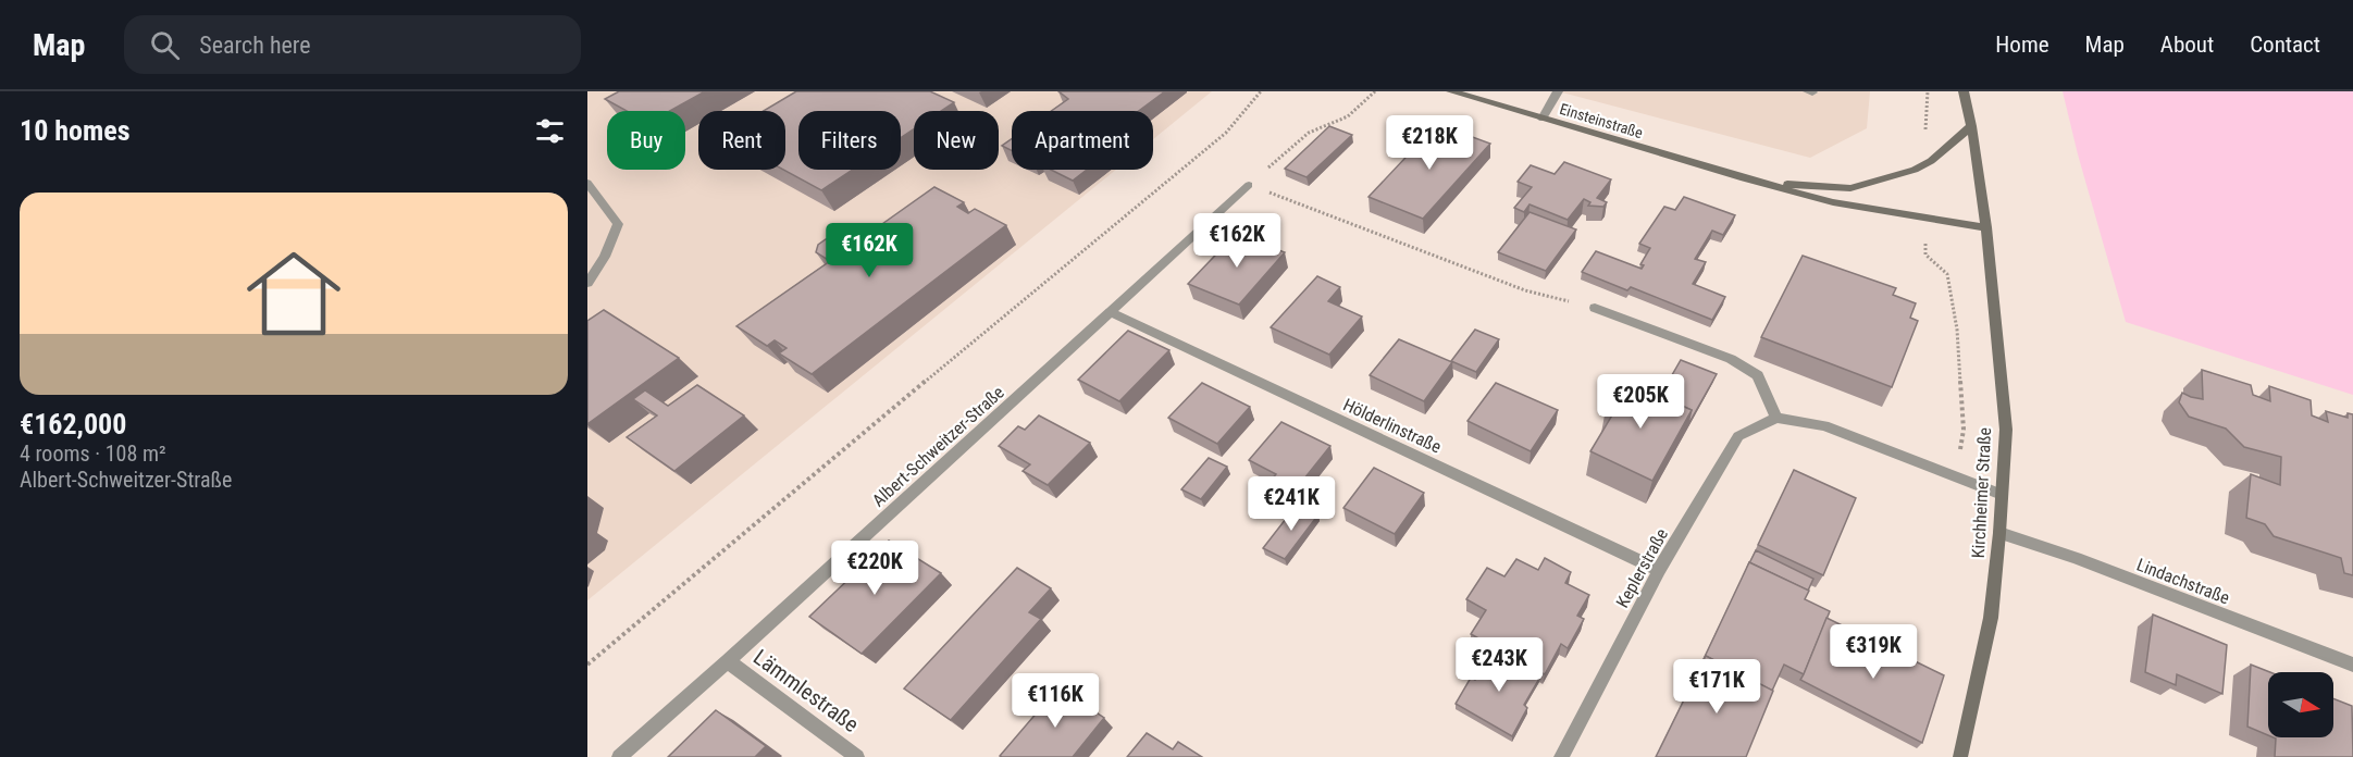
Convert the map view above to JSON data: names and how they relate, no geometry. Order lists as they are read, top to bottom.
{
  "streets": {
    "street": [
      "Einsteinstraße",
      "Hölderlinstraße",
      "Albert-Schweitzer-Straße",
      "Kirchheimer Straße",
      "Keplerstraße",
      "Lindachstraße",
      "Lämmlestraße"
    ]
  },
  "crossings": [
    ["Einsteinstraße", "Kirchheimer Straße"],
    ["Hölderlinstraße", "Albert-Schweitzer-Straße"],
    ["Hölderlinstraße", "Keplerstraße"],
    ["Albert-Schweitzer-Straße", "Lämmlestraße"],
    ["Kirchheimer Straße", "Lindachstraße"]
  ],
  "north": "right",
  "page": {
    "header": "Map",
    "search": "Search here",
    "nav": [
      "Home",
      "Map",
      "About",
      "Contact"
    ],
    "heading": "10 homes",
    "chip": [
      "Buy",
      "Rent",
      "Filters",
      "New",
      "Apartment"
    ],
    "price": [
      "€218K",
      "€162K",
      "€162K",
      "€205K",
      "€241K",
      "€220K",
      "€319K",
      "€243K",
      "€171K",
      "€116K"
    ],
    "list": [
      {
        "name": "€162,000",
        "note": "4 rooms · 108 m² · Albert-Schweitzer-Straße"
      }
    ]
  }
}
